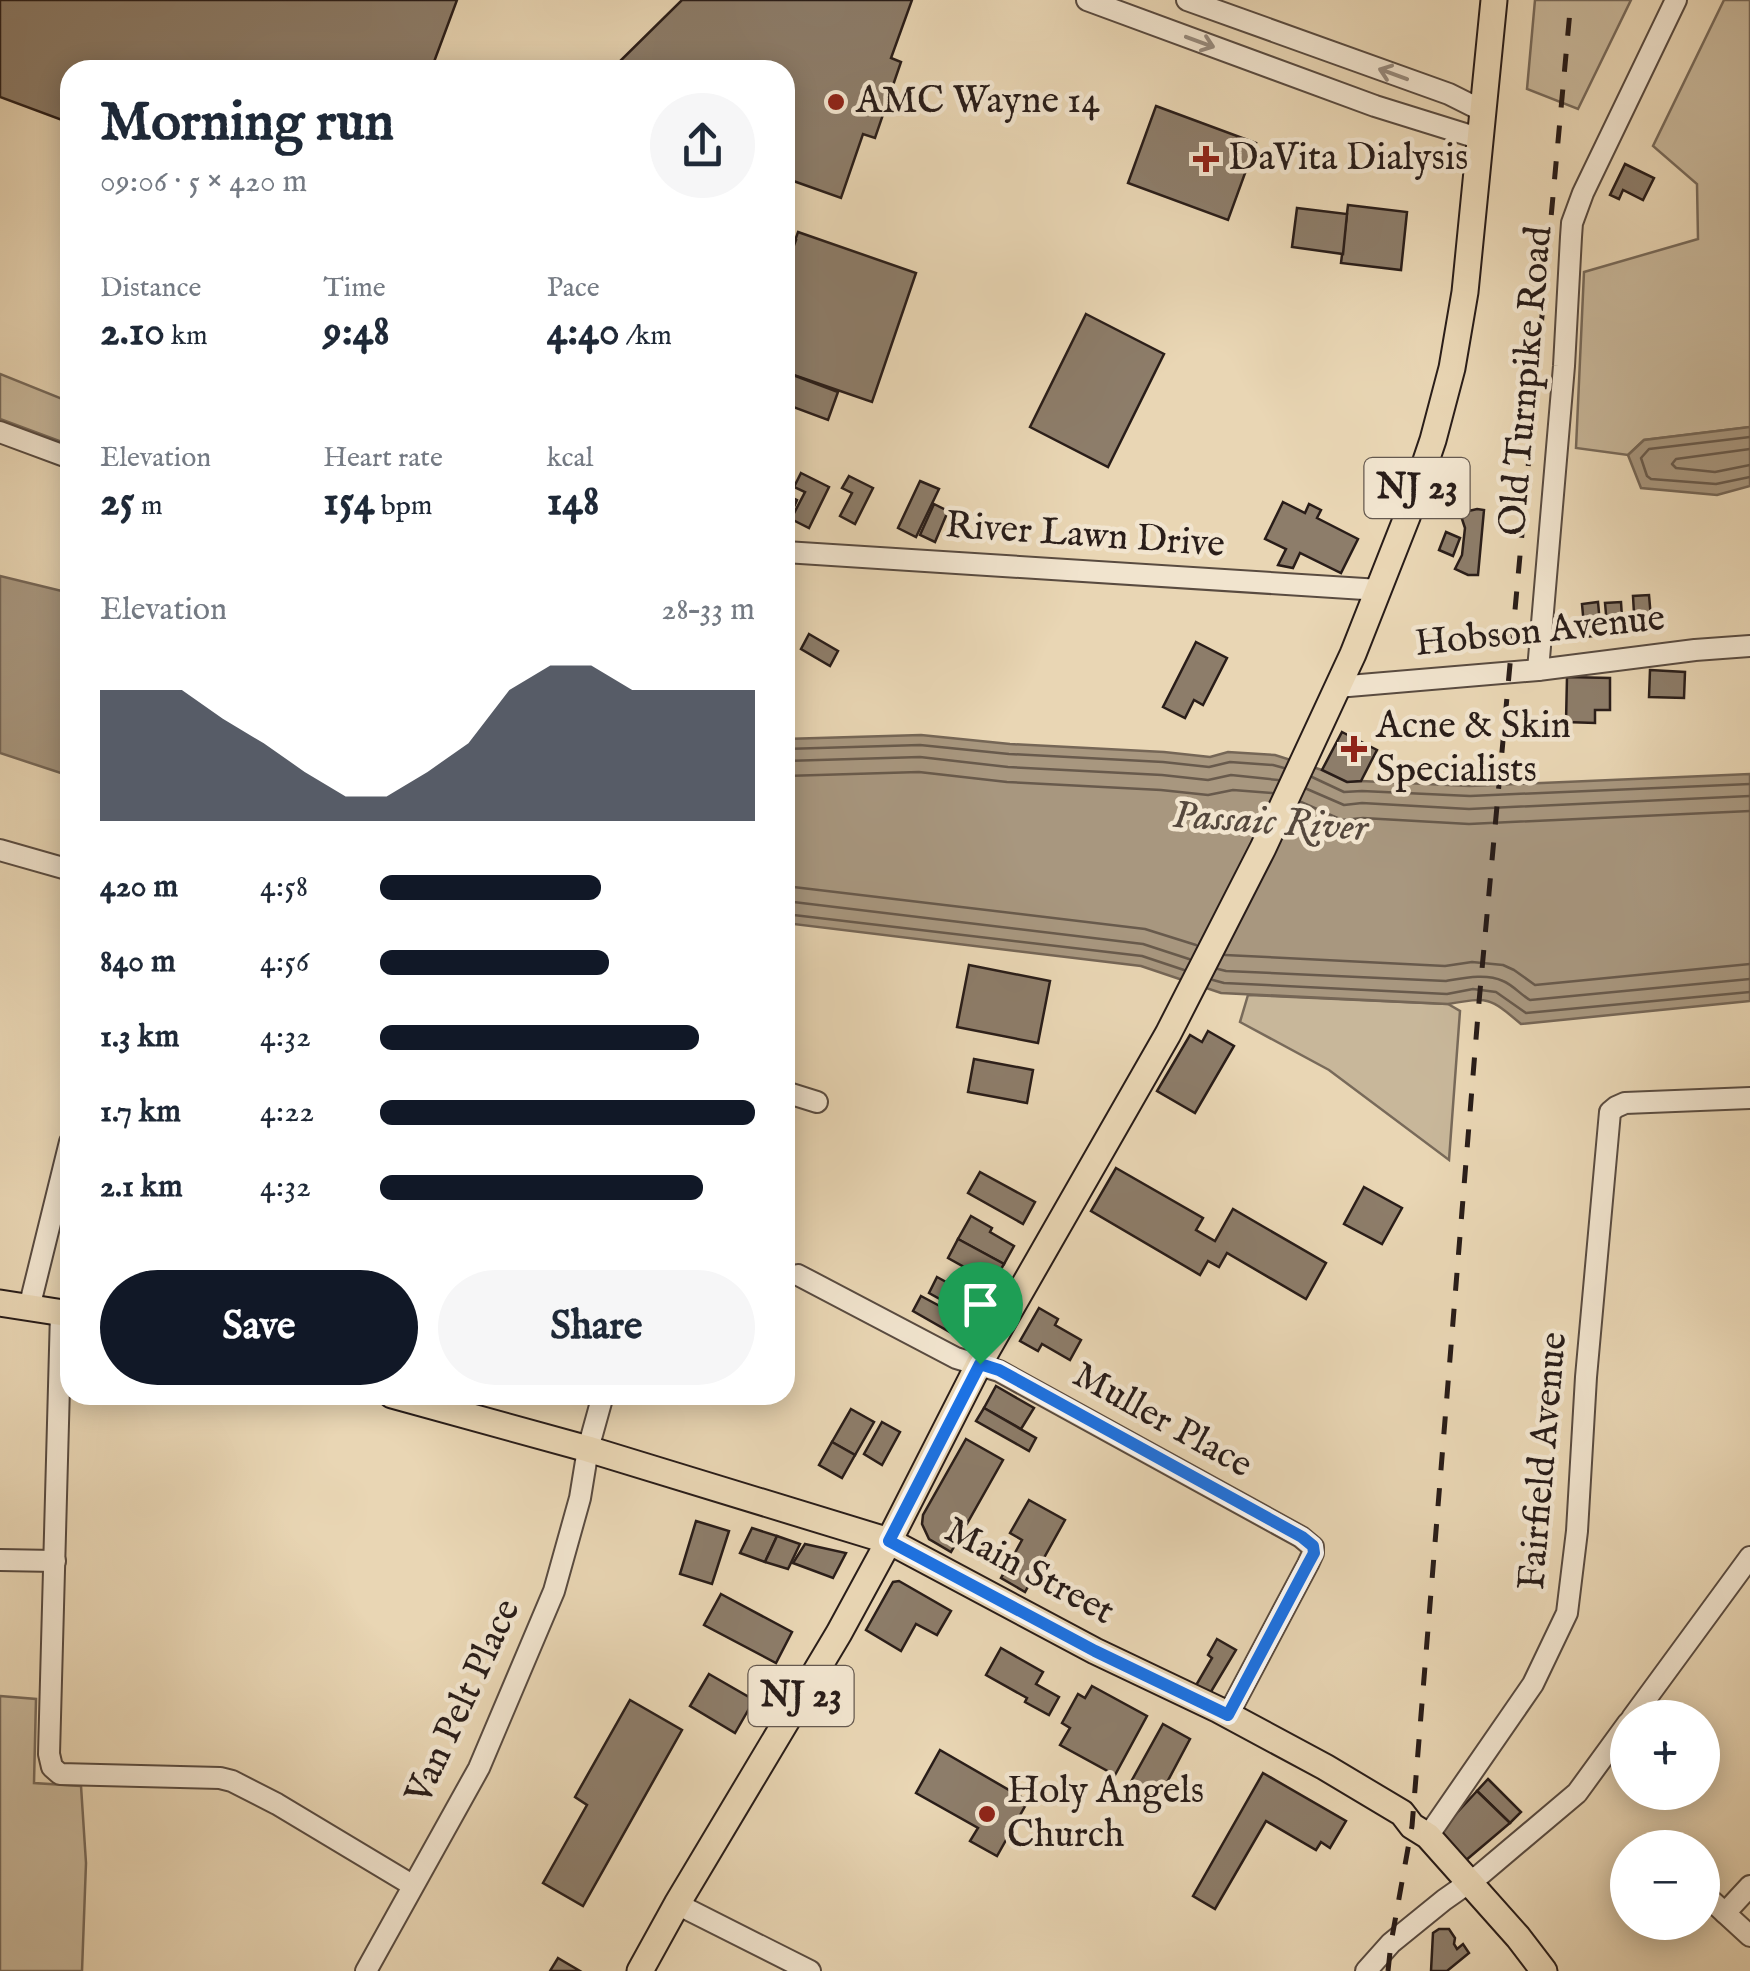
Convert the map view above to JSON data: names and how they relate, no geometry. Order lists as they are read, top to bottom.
{
  "streets": {
    "main road": ["NJ 23", "Main Street"],
    "street": [
      "Old Turnpike Road",
      "River Lawn Drive",
      "Hobson Avenue",
      "Muller Place",
      "Fairfield Avenue",
      "Van Pelt Place"
    ]
  },
  "crossings": [
    ["Old Turnpike Road", "Hobson Avenue"],
    ["NJ 23", "River Lawn Drive"],
    ["NJ 23", "Hobson Avenue"],
    ["NJ 23", "Muller Place"],
    ["NJ 23", "Main Street"],
    ["Muller Place", "Main Street"],
    ["Fairfield Avenue", "Main Street"],
    ["Main Street", "Van Pelt Place"]
  ],
  "water": ["Passaic River"],
  "places": {
    "other": ["AMC Wayne 14", "Holy Angels Church"],
    "health": ["DaVita Dialysis", "Acne & Skin Specialists"]
  },
  "page": {
    "heading": ["Morning run", "09:06 · 5 × 420 m"],
    "stats": [
      ["Distance", "2.10 km"],
      ["Time", "9:48"],
      ["Pace", "4:40 /km"],
      ["Elevation", "25 m"],
      ["Heart rate", "154 bpm"],
      ["kcal", "148"]
    ],
    "chart": ["Elevation", "28–33 m"],
    "list": [
      {
        "name": "420 m",
        "note": "4:58"
      },
      {
        "name": "840 m",
        "note": "4:56"
      },
      {
        "name": "1.3 km",
        "note": "4:32"
      },
      {
        "name": "1.7 km",
        "note": "4:22"
      },
      {
        "name": "2.1 km",
        "note": "4:32"
      }
    ],
    "buttons": ["Save", "Share"],
    "map_buttons": ["+", "−"]
  }
}
